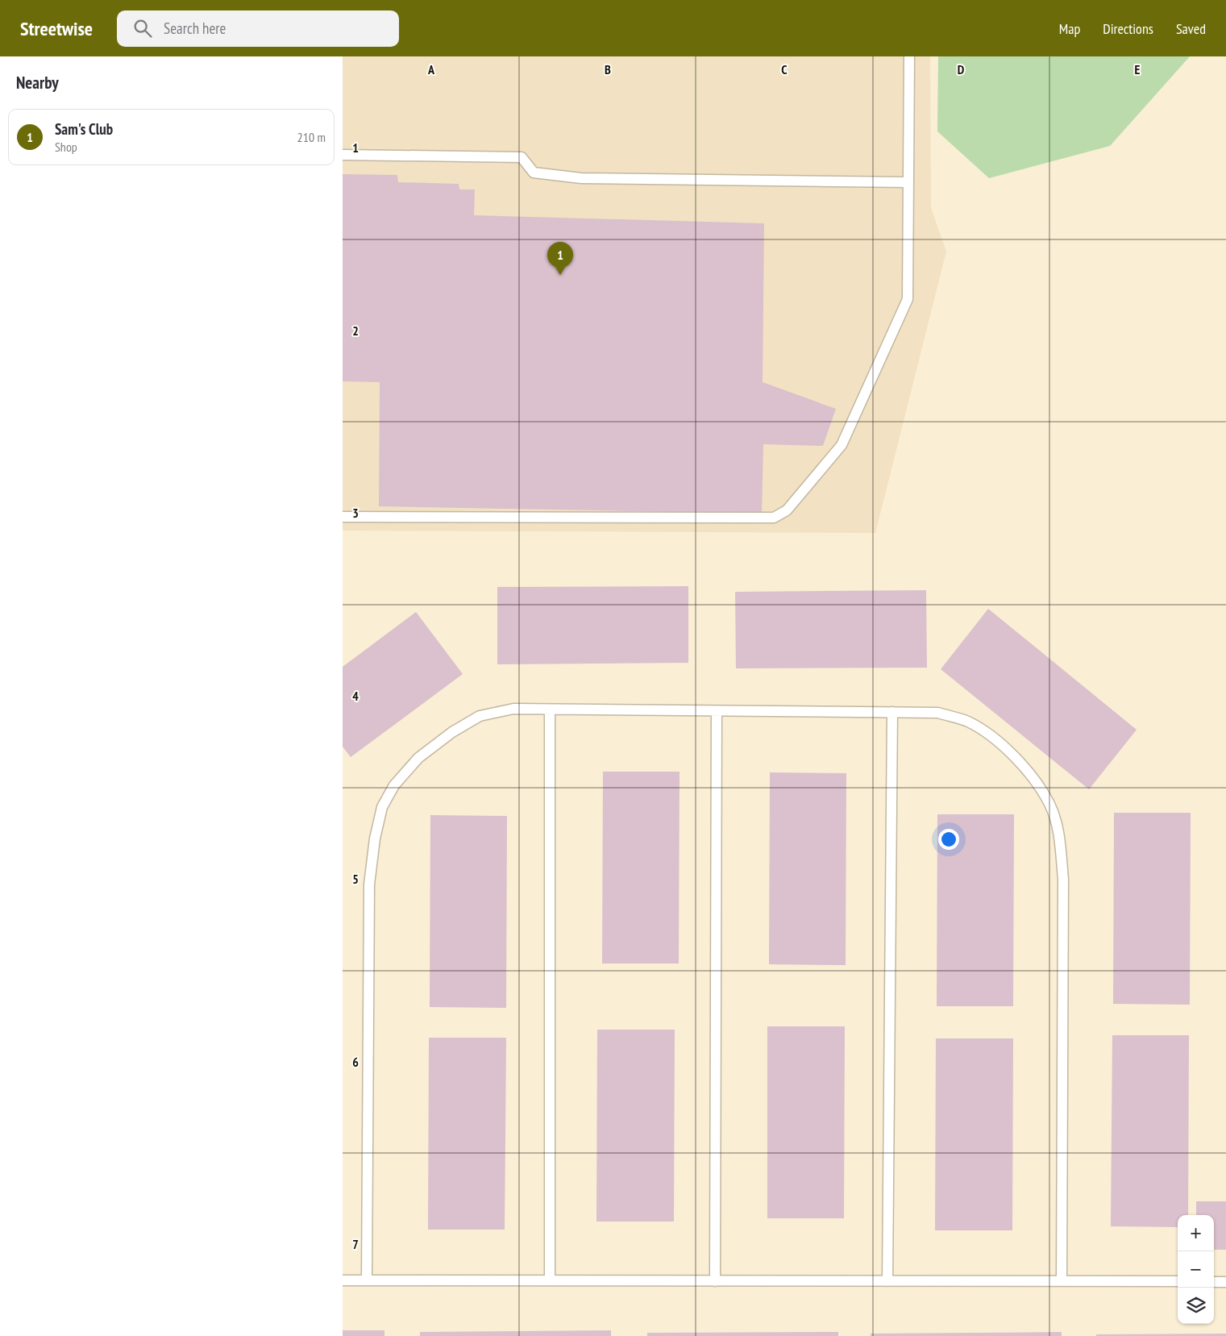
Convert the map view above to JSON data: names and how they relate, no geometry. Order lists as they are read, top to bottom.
{
  "page": {
    "header": "Streetwise",
    "search": "Search here",
    "nav": ["Map", "Directions", "Saved"],
    "heading": "Nearby",
    "list": [
      {
        "mark": "1",
        "name": "Sam's Club",
        "note": "Shop",
        "value": "210 m"
      }
    ],
    "pins": "1",
    "map_buttons": ["+", "−"]
  },
  "grid": {
    "columns": [
      "A",
      "B",
      "C",
      "D",
      "E"
    ],
    "rows": [
      "1",
      "2",
      "3",
      "4",
      "5",
      "6",
      "7"
    ]
  }
}
